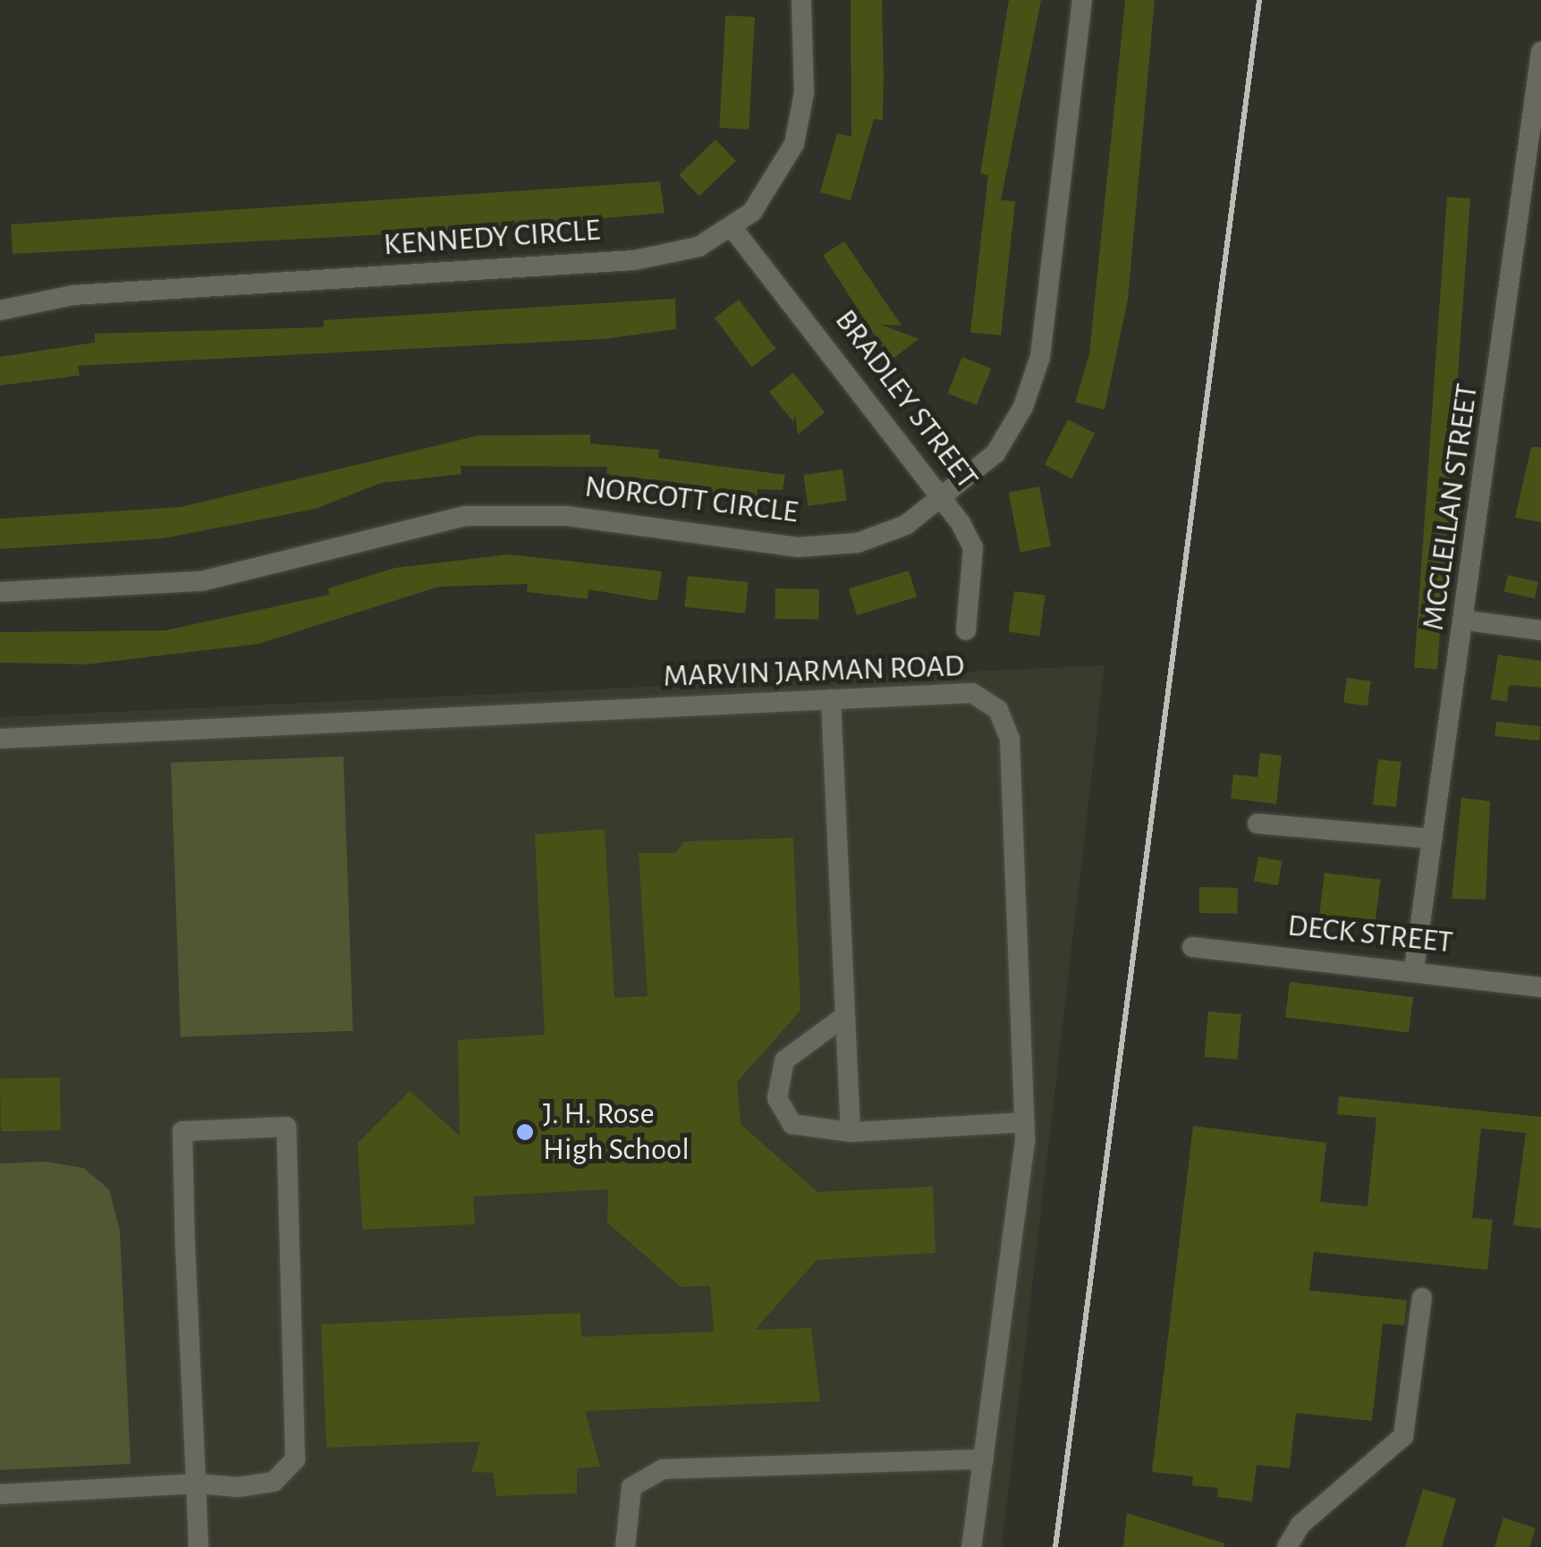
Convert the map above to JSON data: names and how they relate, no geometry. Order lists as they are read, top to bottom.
{
  "streets": {
    "street": [
      "KENNEDY CIRCLE",
      "BRADLEY STREET",
      "NORCOTT CIRCLE",
      "MCCLELLAN STREET",
      "MARVIN JARMAN ROAD",
      "DECK STREET"
    ]
  },
  "crossings": [
    ["KENNEDY CIRCLE", "BRADLEY STREET"],
    ["BRADLEY STREET", "NORCOTT CIRCLE"],
    ["MCCLELLAN STREET", "DECK STREET"]
  ],
  "places": ["J. H. Rose High School"]
}
